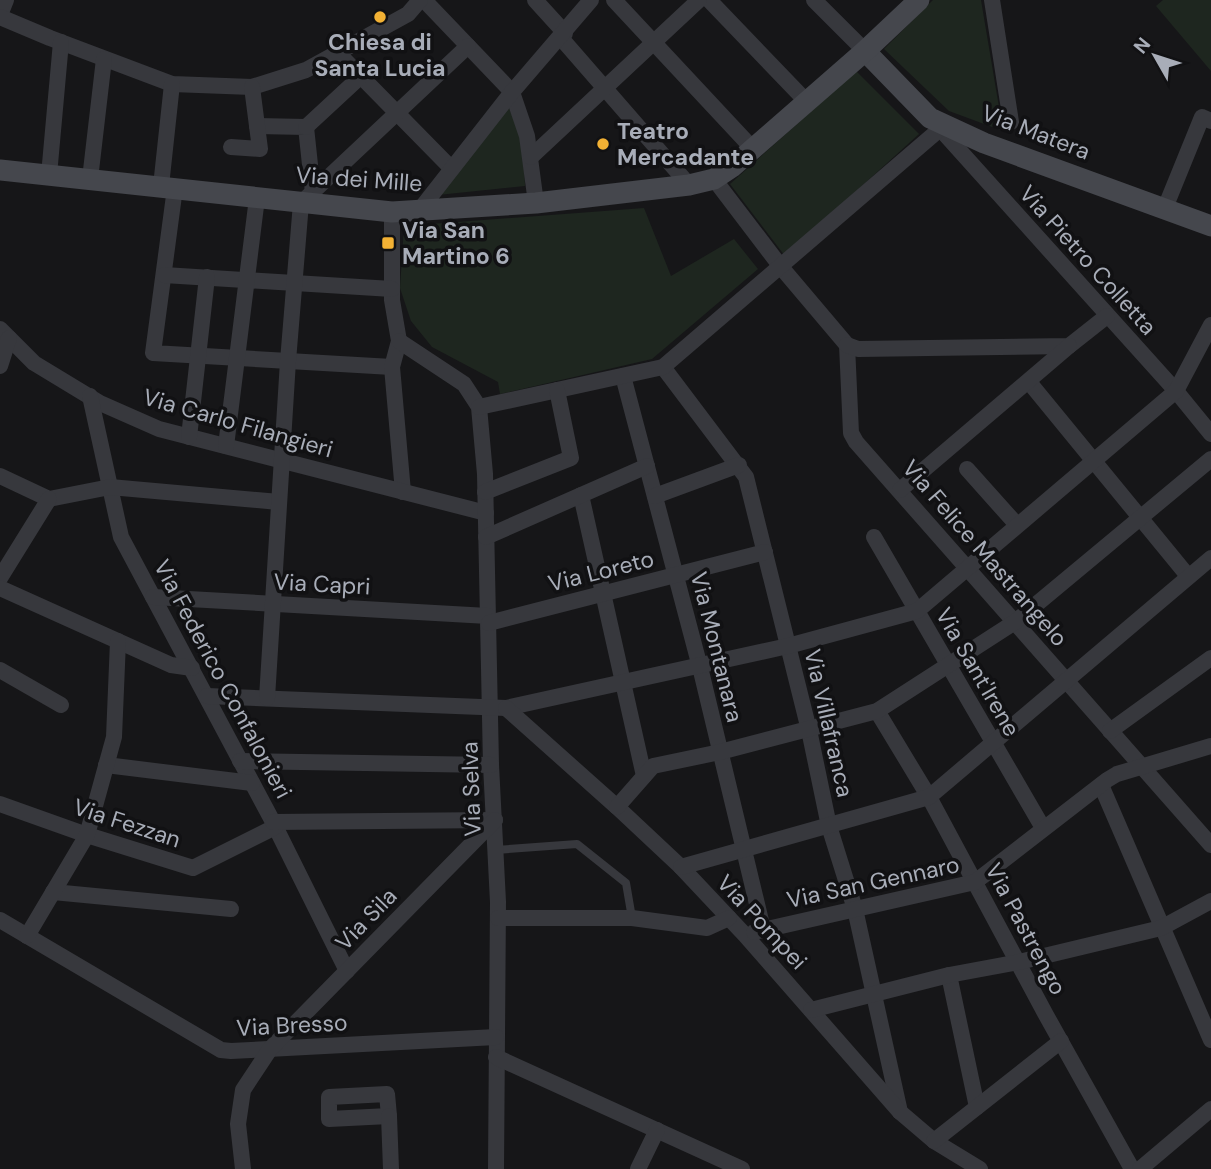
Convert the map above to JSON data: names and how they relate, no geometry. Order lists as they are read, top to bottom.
{
  "streets": {
    "street": [
      "Via Matera",
      "Via dei Mille",
      "Via Pietro Colletta",
      "Via Carlo Filangieri",
      "Via Felice Mastrangelo",
      "Via Loreto",
      "Via Capri",
      "Via Montanara",
      "Via Sant'Irene",
      "Via Federico Confalonieri",
      "Via Villafranca",
      "Via Selva",
      "Via Fezzan",
      "Via San Gennaro",
      "Via Sila",
      "Via Pompei",
      "Via Pastrengo",
      "Via Bresso"
    ]
  },
  "crossings": [
    ["Via Matera", "Via Pietro Colletta"],
    ["Via Carlo Filangieri", "Via Federico Confalonieri"],
    ["Via Carlo Filangieri", "Via Selva"],
    ["Via Felice Mastrangelo", "Via San Gennaro"],
    ["Via Loreto", "Via Capri"],
    ["Via Loreto", "Via Montanara"],
    ["Via Loreto", "Via Villafranca"],
    ["Via Loreto", "Via Selva"],
    ["Via Capri", "Via Federico Confalonieri"],
    ["Via Capri", "Via Selva"],
    ["Via Montanara", "Via San Gennaro"],
    ["Via Sant'Irene", "Via San Gennaro"],
    ["Via Federico Confalonieri", "Via Fezzan"],
    ["Via Federico Confalonieri", "Via Sila"],
    ["Via Villafranca", "Via San Gennaro"],
    ["Via Villafranca", "Via Pompei"],
    ["Via Selva", "Via Sila"],
    ["Via Selva", "Via Pompei"],
    ["Via Selva", "Via Bresso"],
    ["Via San Gennaro", "Via Pompei"],
    ["Via San Gennaro", "Via Pastrengo"],
    ["Via Sila", "Via Bresso"]
  ],
  "places": {
    "other": ["Chiesa di Santa Lucia", "Teatro Mercadante"],
    "transit": ["Via San Martino 6"]
  },
  "north": "top left"
}
